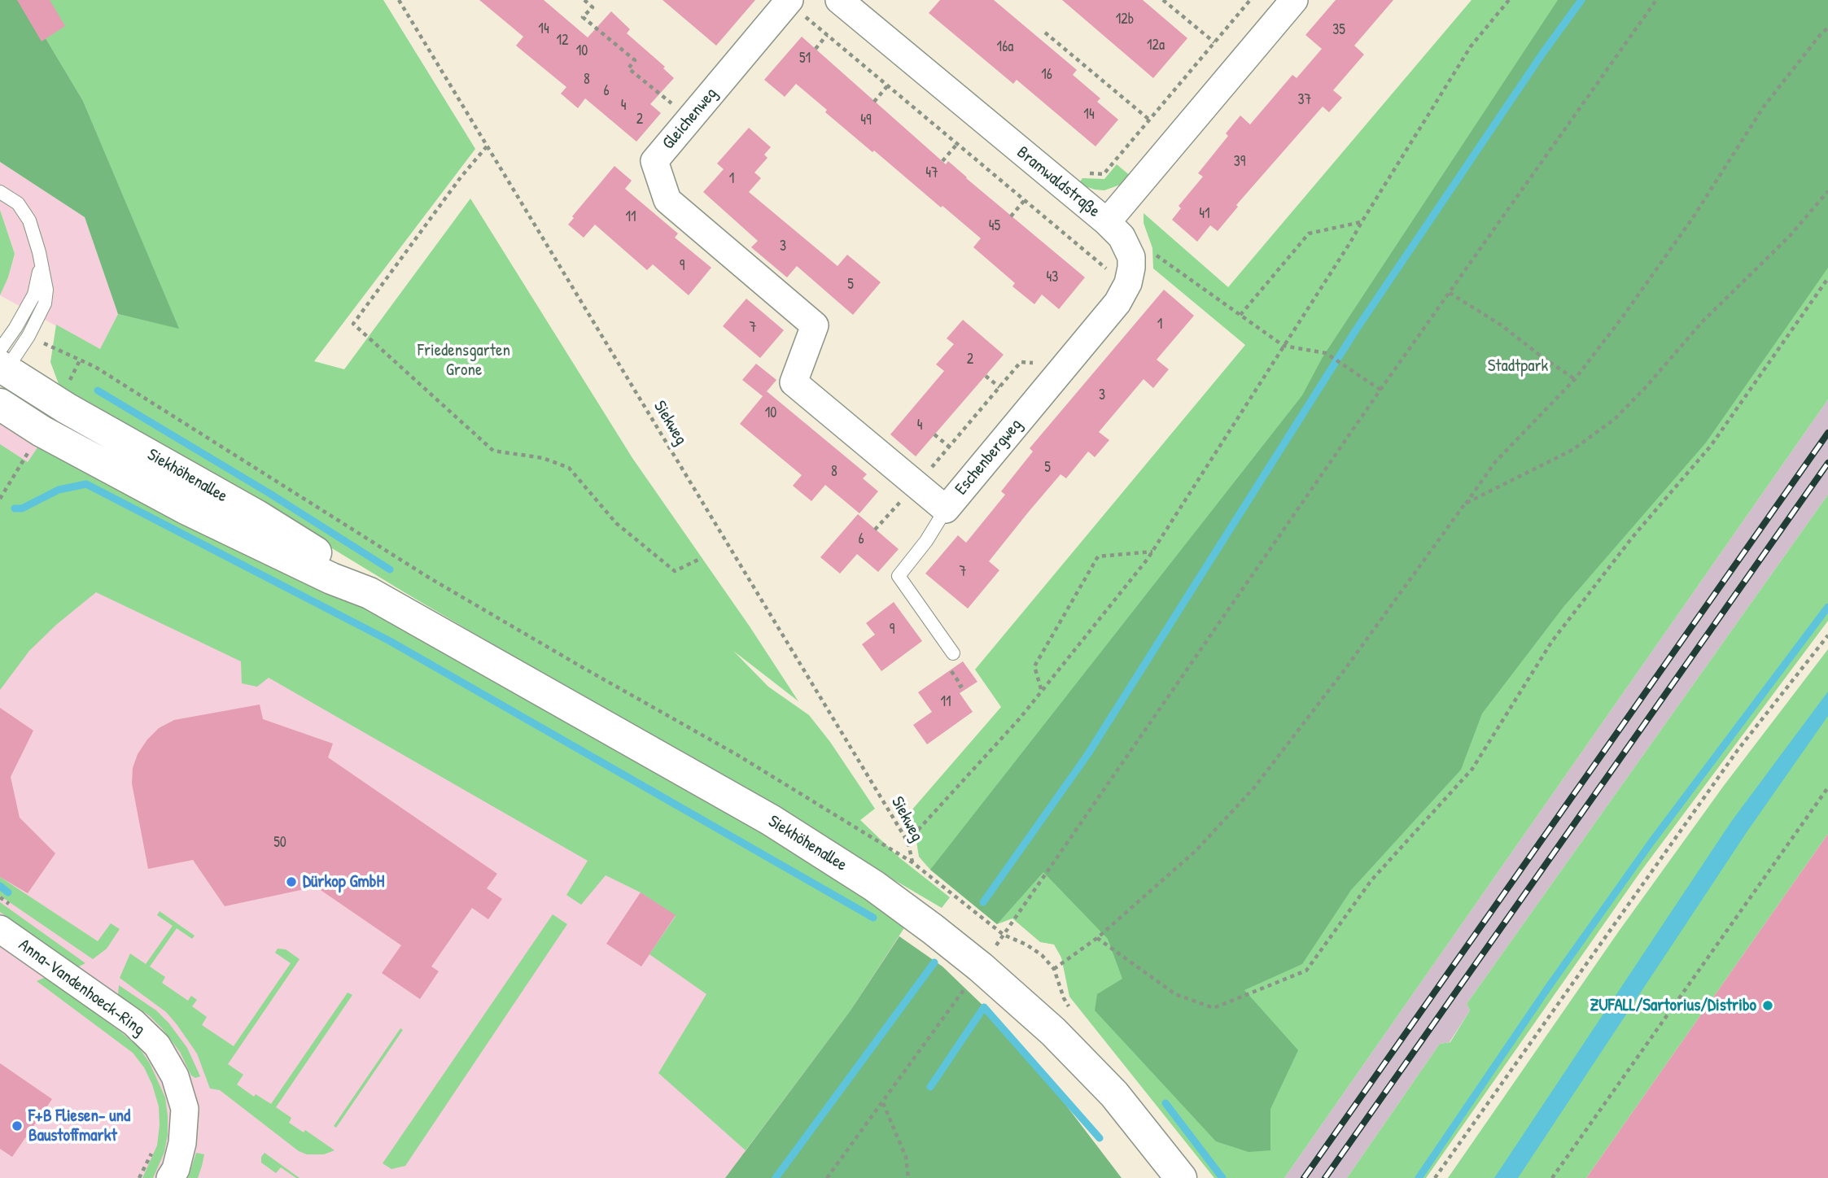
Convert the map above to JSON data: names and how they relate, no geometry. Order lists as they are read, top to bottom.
{
  "streets": {
    "main road": ["Siekhöhenallee"],
    "street": [
      "Gleichenweg",
      "Bramwaldstraße",
      "Eschenbergweg",
      "Anna-Vandenhoeck-Ring"
    ],
    "path": ["Siekweg"]
  },
  "crossings": [
    ["Gleichenweg", "Eschenbergweg"]
  ],
  "parks": ["Friedensgarten Grone", "Stadtpark"],
  "places": ["Dürkop GmbH", "ZUFALL/Sartorius/Distribo", "F+B Fliesen- und Baustoffmarkt"],
  "house_numbers": [
    "12b",
    "14",
    "35",
    "12",
    "12a",
    "16a",
    "10",
    "51",
    "16",
    "8",
    "6",
    "37",
    "4",
    "14",
    "2",
    "49",
    "39",
    "47",
    "1",
    "41",
    "11",
    "45",
    "3",
    "9",
    "43",
    "5",
    "1",
    "7",
    "2",
    "3",
    "10",
    "4",
    "5",
    "8",
    "6",
    "7",
    "9",
    "11",
    "50"
  ]
}
